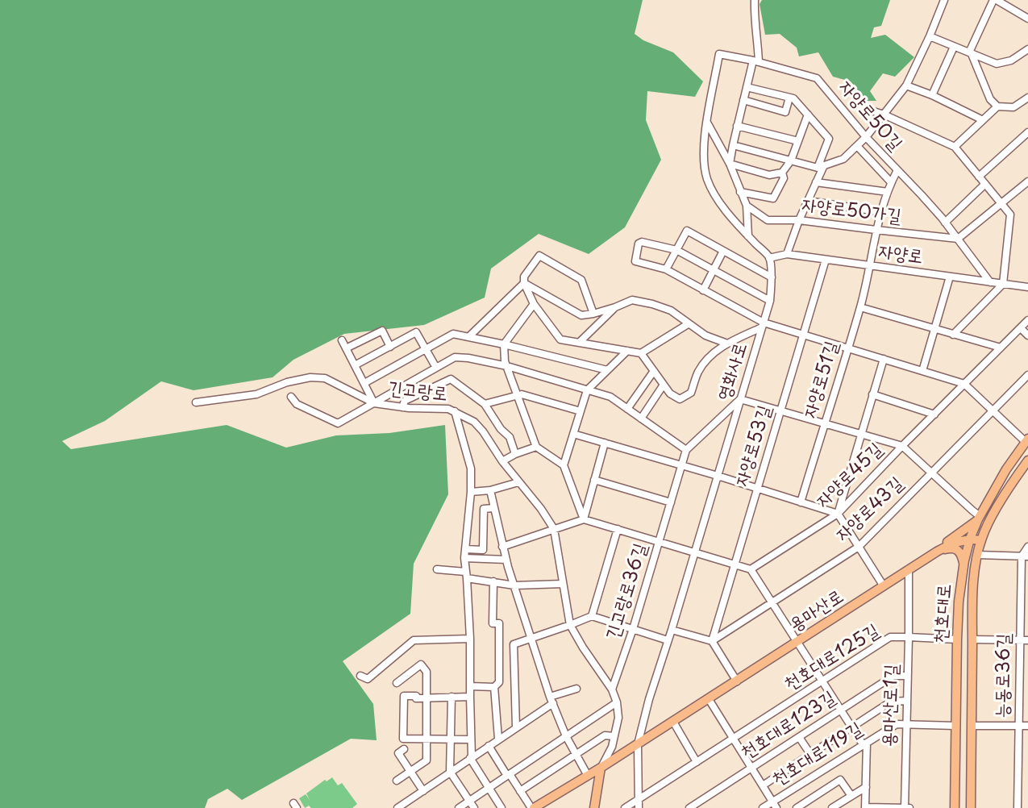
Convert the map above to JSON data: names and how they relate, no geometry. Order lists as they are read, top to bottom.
{
  "streets": {
    "main road": ["긴고랑로", "용마산로", "천호대로"],
    "street": [
      "자양로50길",
      "자양로50가길",
      "자양로",
      "영화사로",
      "자양로51길",
      "자양로53길",
      "자양로45길",
      "자양로43길",
      "긴고랑로36길",
      "천호대로125길",
      "능동로36길",
      "용마산로1길",
      "천호대로123길",
      "천호대로119길"
    ]
  },
  "crossings": [
    ["자양로50길", "자양로50가길"],
    ["자양로50길", "자양로"],
    ["자양로50길", "자양로51길"],
    ["자양로50가길", "자양로51길"],
    ["자양로", "영화사로"],
    ["자양로", "자양로51길"],
    ["자양로", "자양로53길"],
    ["영화사로", "용마산로"],
    ["영화사로", "천호대로125길"],
    ["긴고랑로", "긴고랑로36길"],
    ["긴고랑로", "용마산로"],
    ["자양로53길", "자양로43길"],
    ["용마산로", "천호대로"],
    ["용마산로", "용마산로1길"],
    ["천호대로", "천호대로125길"],
    ["천호대로", "천호대로119길"],
    ["천호대로125길", "용마산로1길"],
    ["용마산로1길", "천호대로123길"],
    ["용마산로1길", "천호대로119길"]
  ]
}
